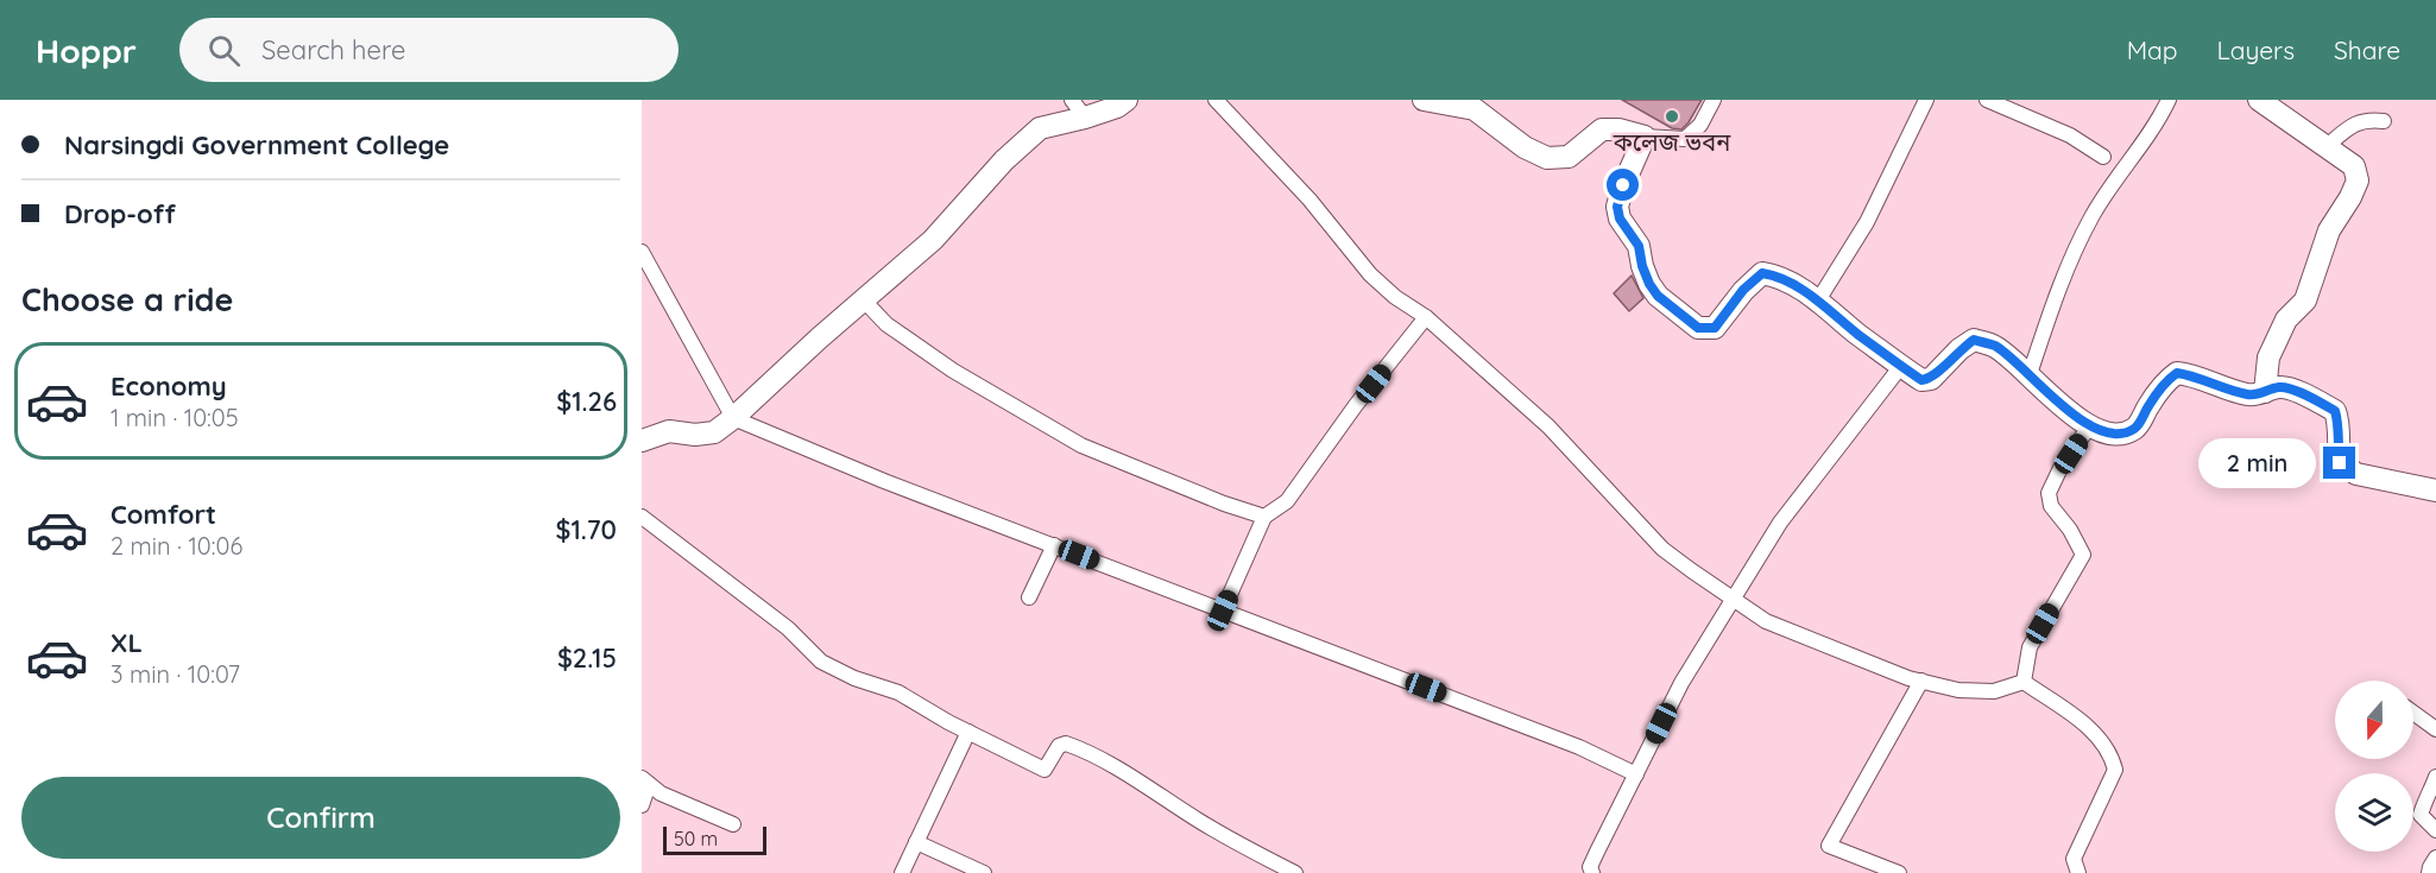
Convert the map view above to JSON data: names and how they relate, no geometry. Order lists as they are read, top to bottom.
{
  "places": ["কলেজ ভবন"],
  "scale_bar": "50 m",
  "north": "bottom",
  "page": {
    "header": "Hoppr",
    "search": "Search here",
    "nav": ["Map", "Layers", "Share"],
    "banner": ["Narsingdi Government College", "Drop-off"],
    "heading": "Choose a ride",
    "list": [
      {
        "name": "Economy",
        "note": "1 min · 10:05",
        "value": "$1.26"
      },
      {
        "name": "Comfort",
        "note": "2 min · 10:06",
        "value": "$1.70"
      },
      {
        "name": "XL",
        "note": "3 min · 10:07",
        "value": "$2.15"
      }
    ],
    "bubble": "2 min",
    "buttons": "Confirm",
    "scale": "50 m"
  }
}
